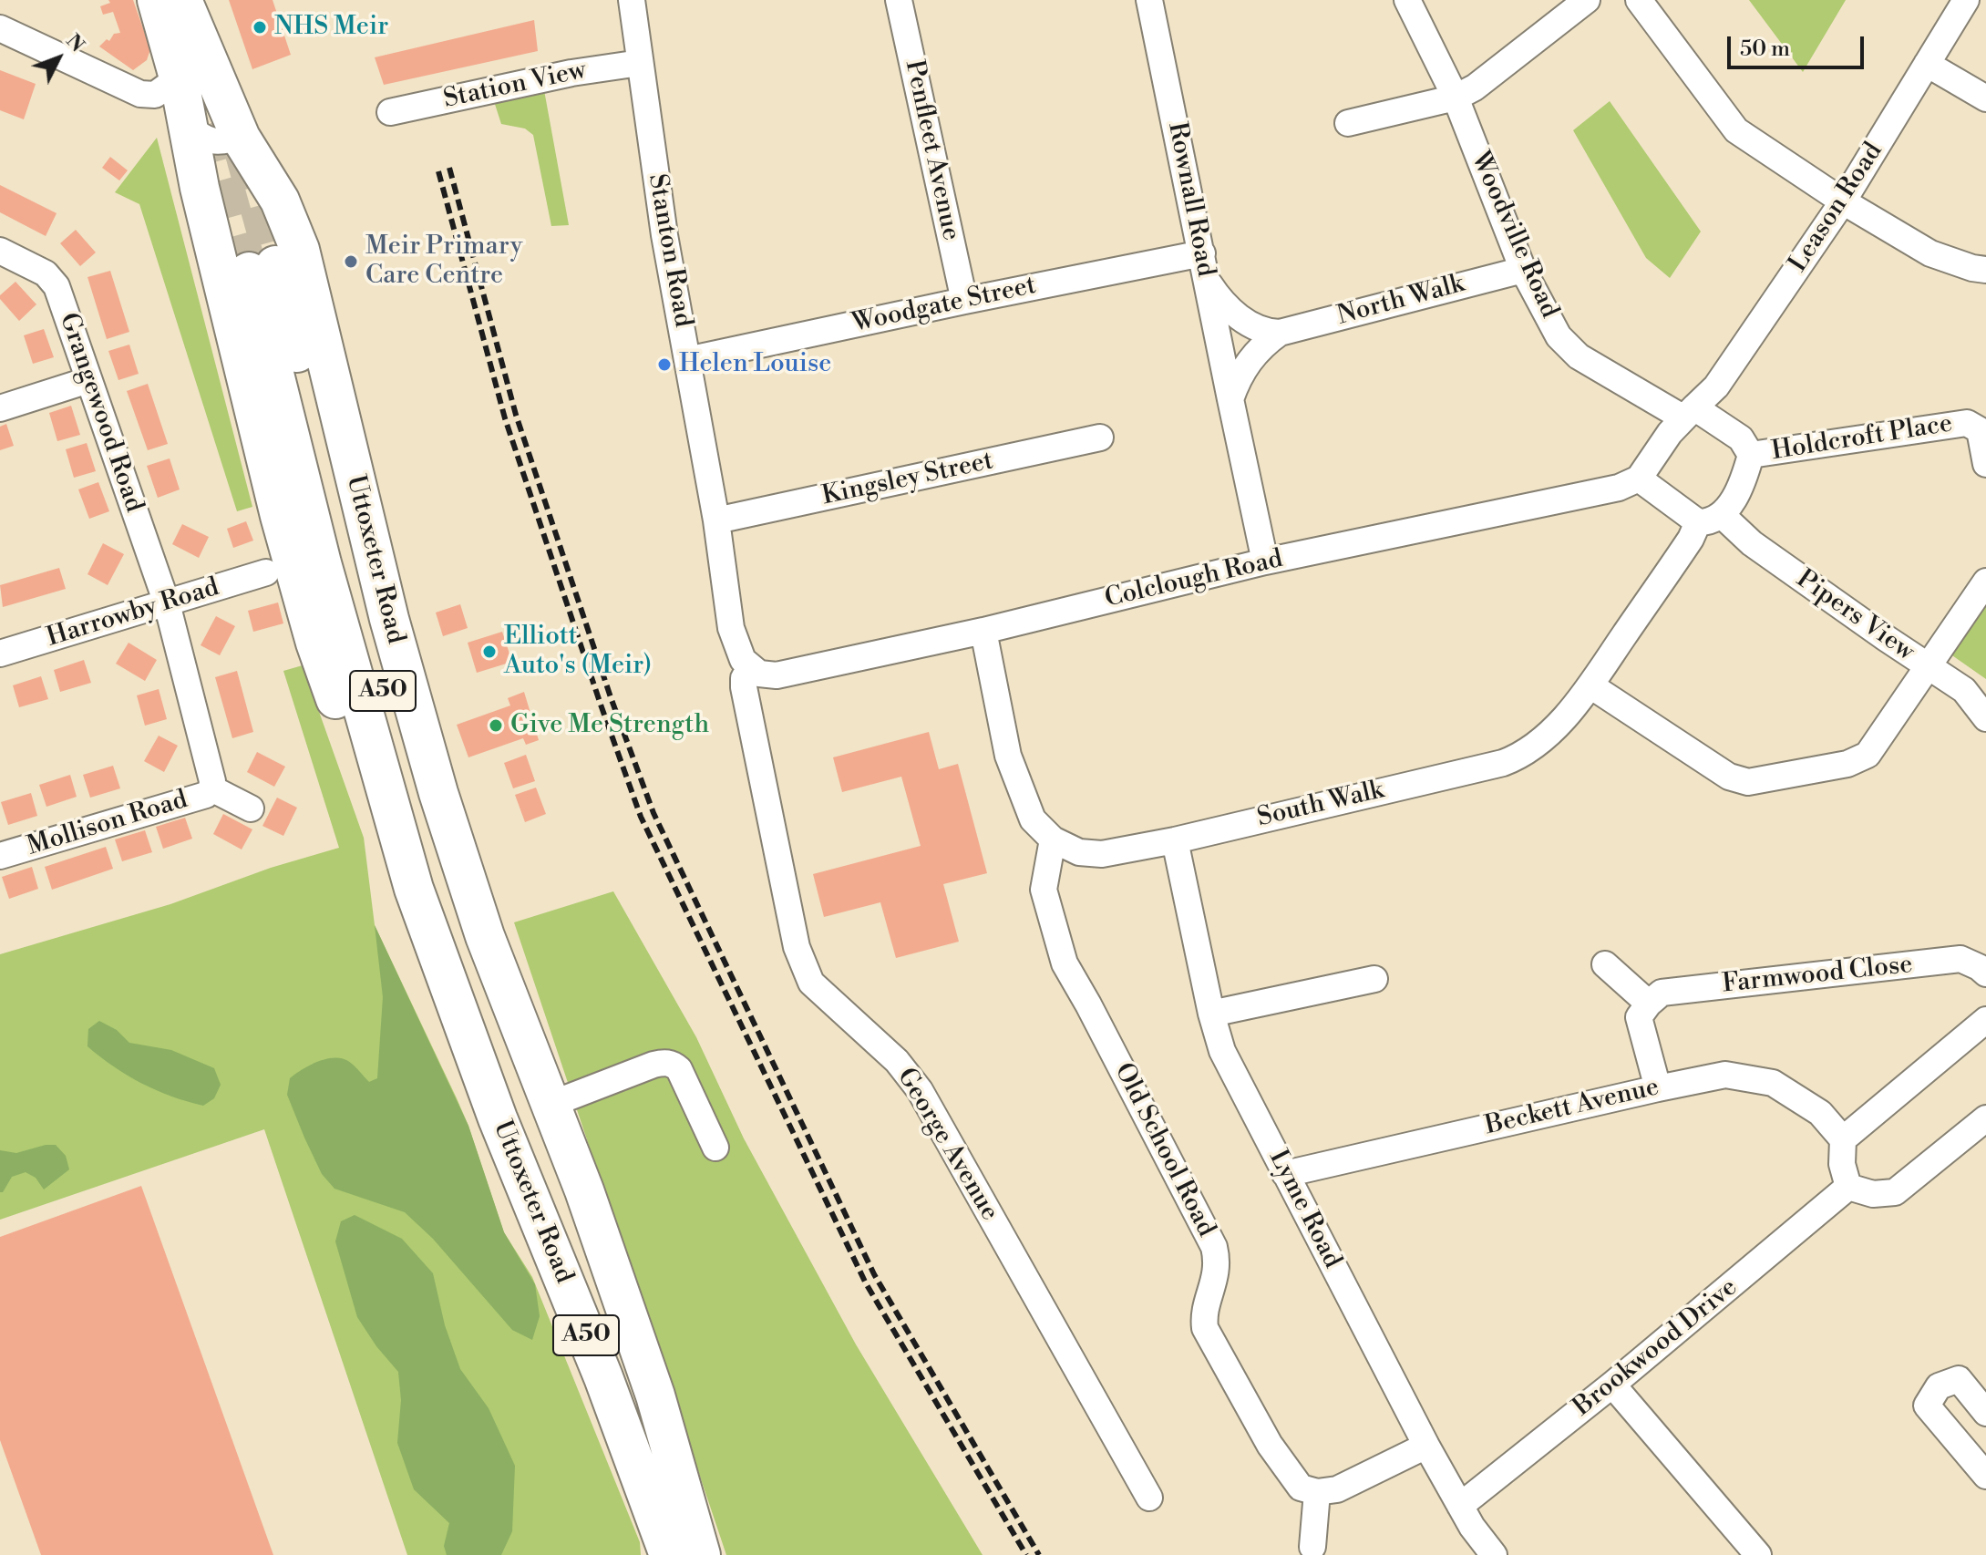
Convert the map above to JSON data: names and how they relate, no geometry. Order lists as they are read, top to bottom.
{
  "streets": {
    "highway": ["Uttoxeter Road", "A50"],
    "street": [
      "Station View",
      "Penfleet Avenue",
      "Rownall Road",
      "Leason Road",
      "Woodville Road",
      "Stanton Road",
      "North Walk",
      "Woodgate Street",
      "Grangewood Road",
      "Holdcroft Place",
      "Kingsley Street",
      "Colclough Road",
      "Harrowby Road",
      "Pipers View",
      "South Walk",
      "Mollison Road",
      "Farmwood Close",
      "Beckett Avenue",
      "George Avenue",
      "Old School Road",
      "Lyme Road",
      "Brookwood Drive"
    ]
  },
  "crossings": [
    ["Station View", "Stanton Road"],
    ["Penfleet Avenue", "Woodgate Street"],
    ["Rownall Road", "North Walk"],
    ["Rownall Road", "Woodgate Street"],
    ["Leason Road", "Woodville Road"],
    ["Leason Road", "Colclough Road"],
    ["Leason Road", "Pipers View"],
    ["Woodville Road", "North Walk"],
    ["Woodville Road", "Holdcroft Place"],
    ["Woodville Road", "South Walk"],
    ["Stanton Road", "Woodgate Street"],
    ["Stanton Road", "Kingsley Street"],
    ["Stanton Road", "Colclough Road"],
    ["Stanton Road", "George Avenue"],
    ["Grangewood Road", "Harrowby Road"],
    ["Grangewood Road", "Mollison Road"],
    ["Holdcroft Place", "South Walk"],
    ["Uttoxeter Road", "A50"],
    ["Colclough Road", "Pipers View"],
    ["Colclough Road", "South Walk"],
    ["Colclough Road", "George Avenue"],
    ["Harrowby Road", "Mollison Road"],
    ["Pipers View", "South Walk"],
    ["South Walk", "Old School Road"],
    ["South Walk", "Lyme Road"],
    ["Beckett Avenue", "Lyme Road"],
    ["Lyme Road", "Brookwood Drive"]
  ],
  "places": [
    "NHS Meir",
    "Meir Primary Care Centre",
    "Helen Louise",
    "Elliott Auto's (Meir)",
    "Give Me Strength"
  ],
  "scale_bar": "50 m",
  "north": "top right"
}
